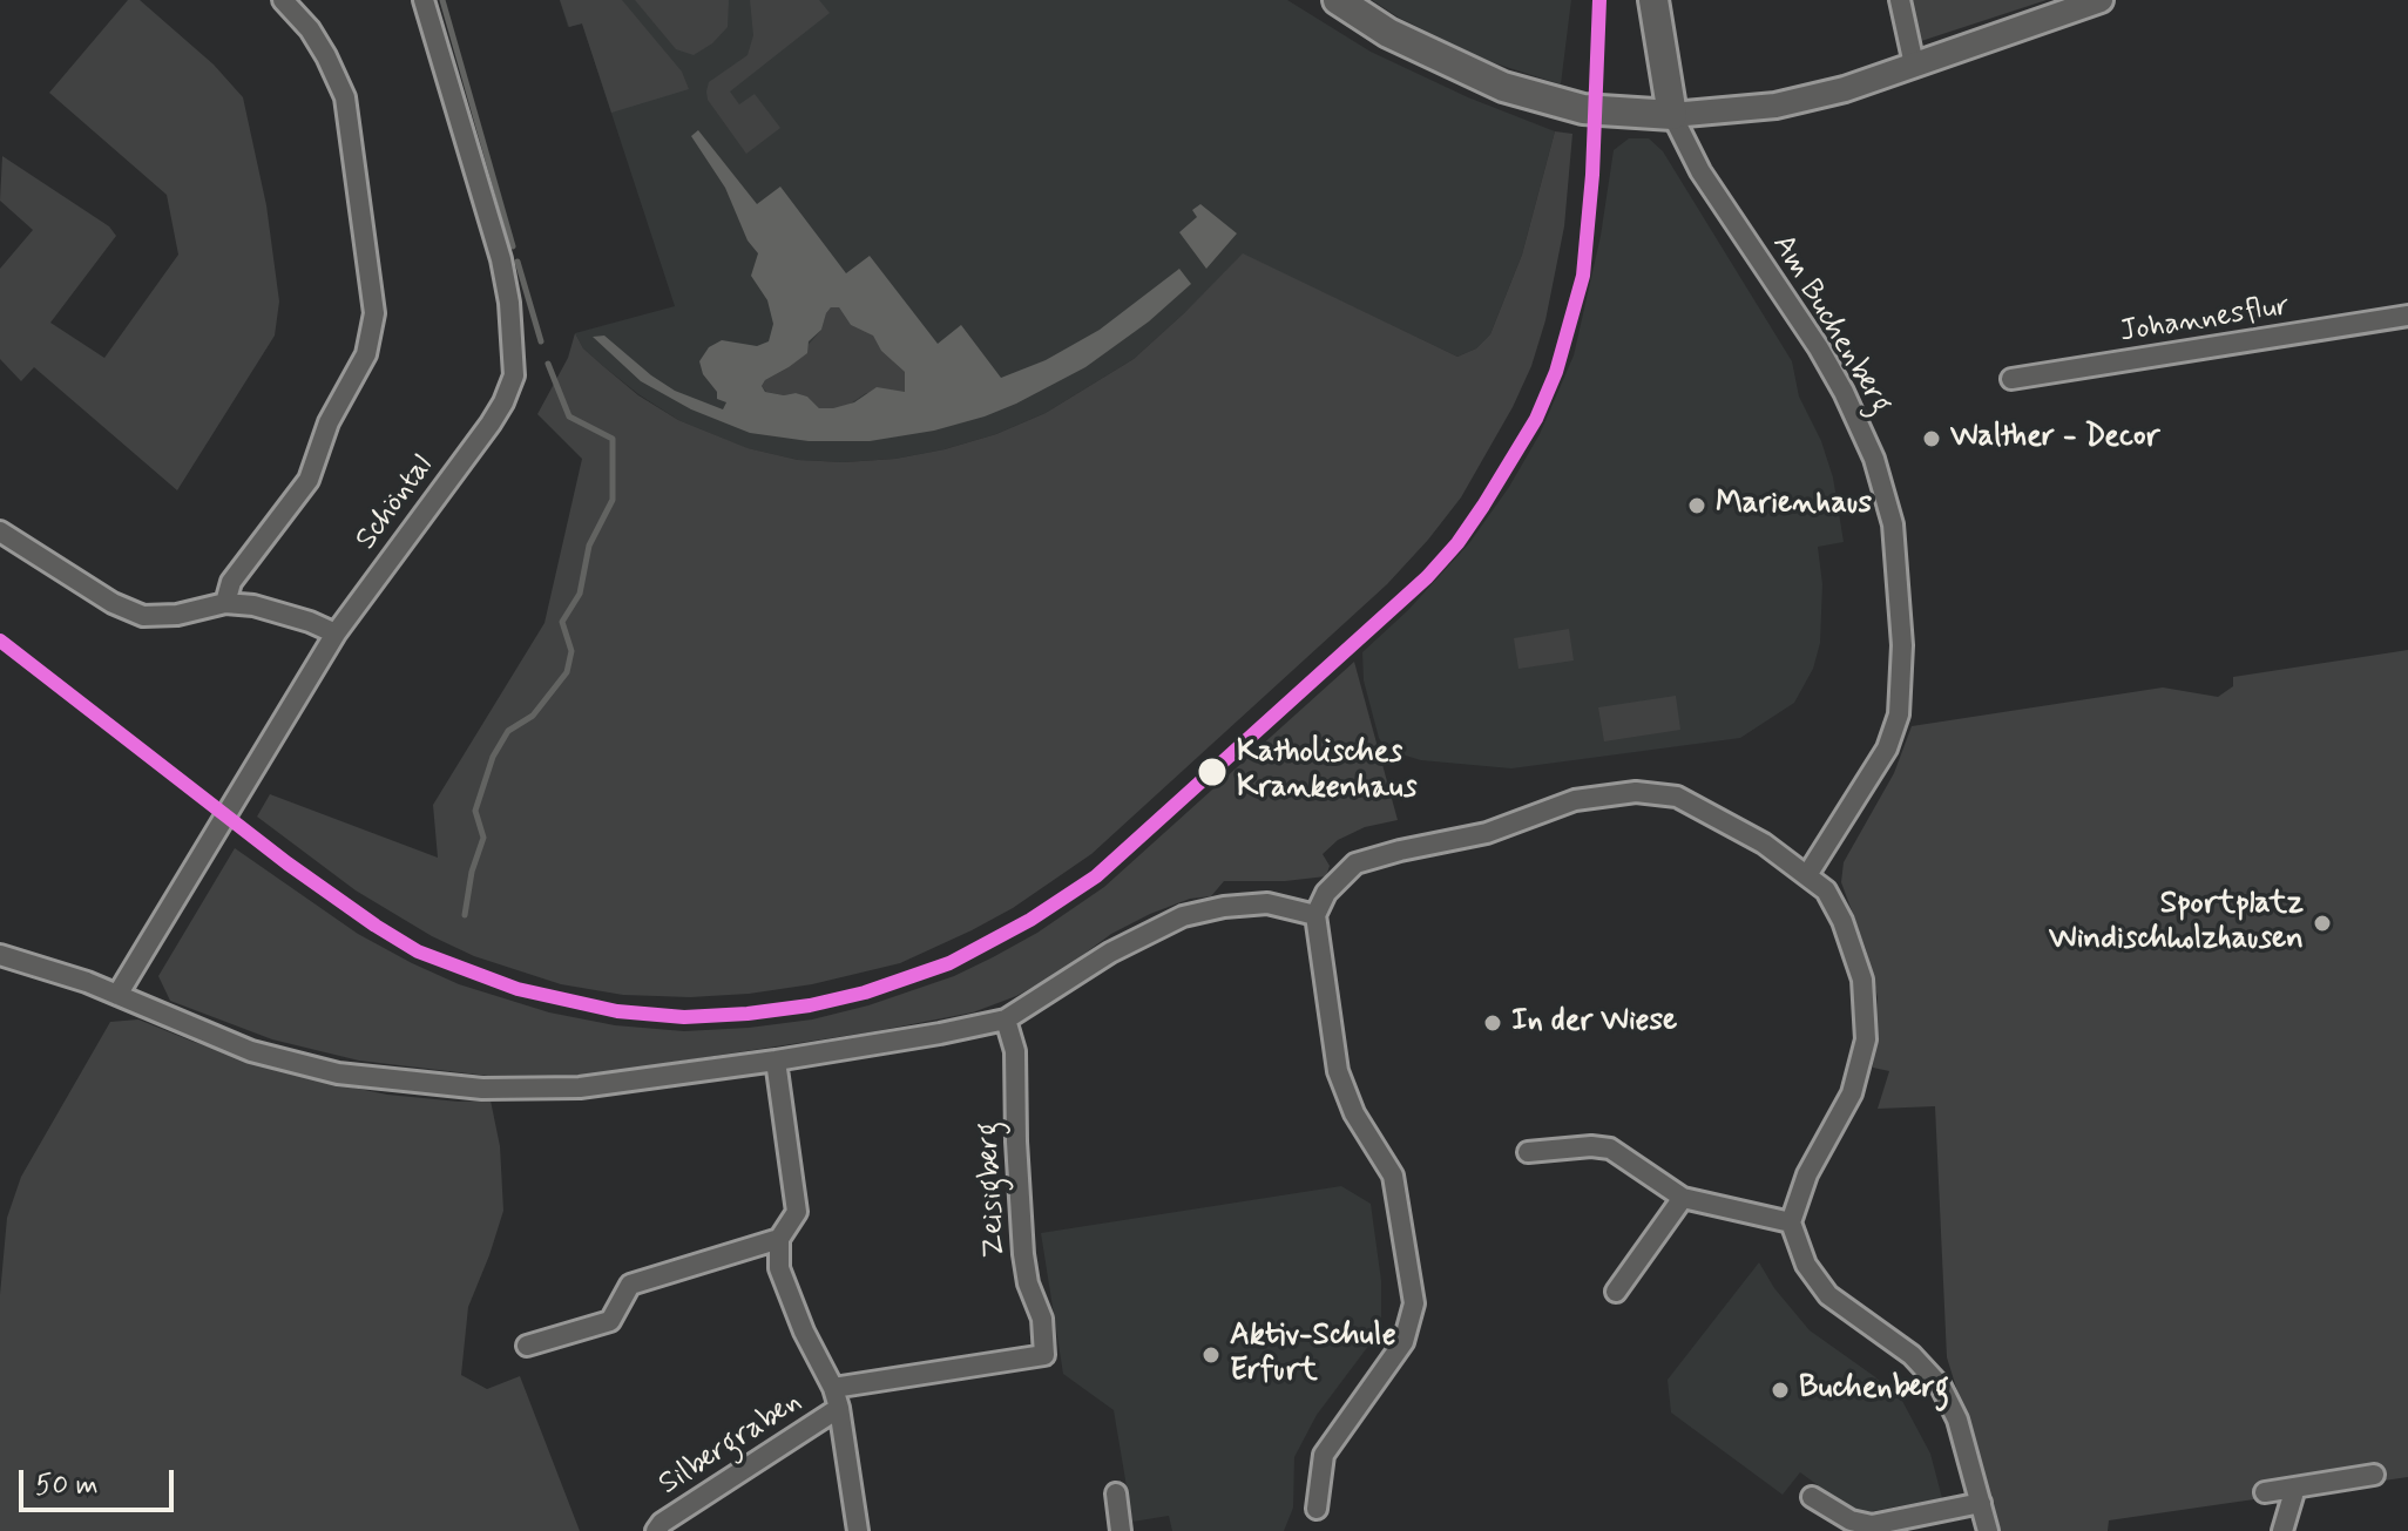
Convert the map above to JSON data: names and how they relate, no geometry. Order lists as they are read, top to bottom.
{
  "streets": {
    "street": [
      "Johannesflur",
      "Am Buchenberg",
      "Schöntal",
      "Zeisigberg",
      "Silbergraben"
    ]
  },
  "crossings": [
    ["Zeisigberg", "Silbergraben"]
  ],
  "places": [
    "Walther - Decor",
    "Marienhaus",
    "Katholisches Krankenhaus",
    "Sportplatz Windischholzhausen",
    "In der Wiese",
    "Aktiv-Schule Erfurt",
    "Buchenberg"
  ],
  "scale_bar": "50 m"
}
